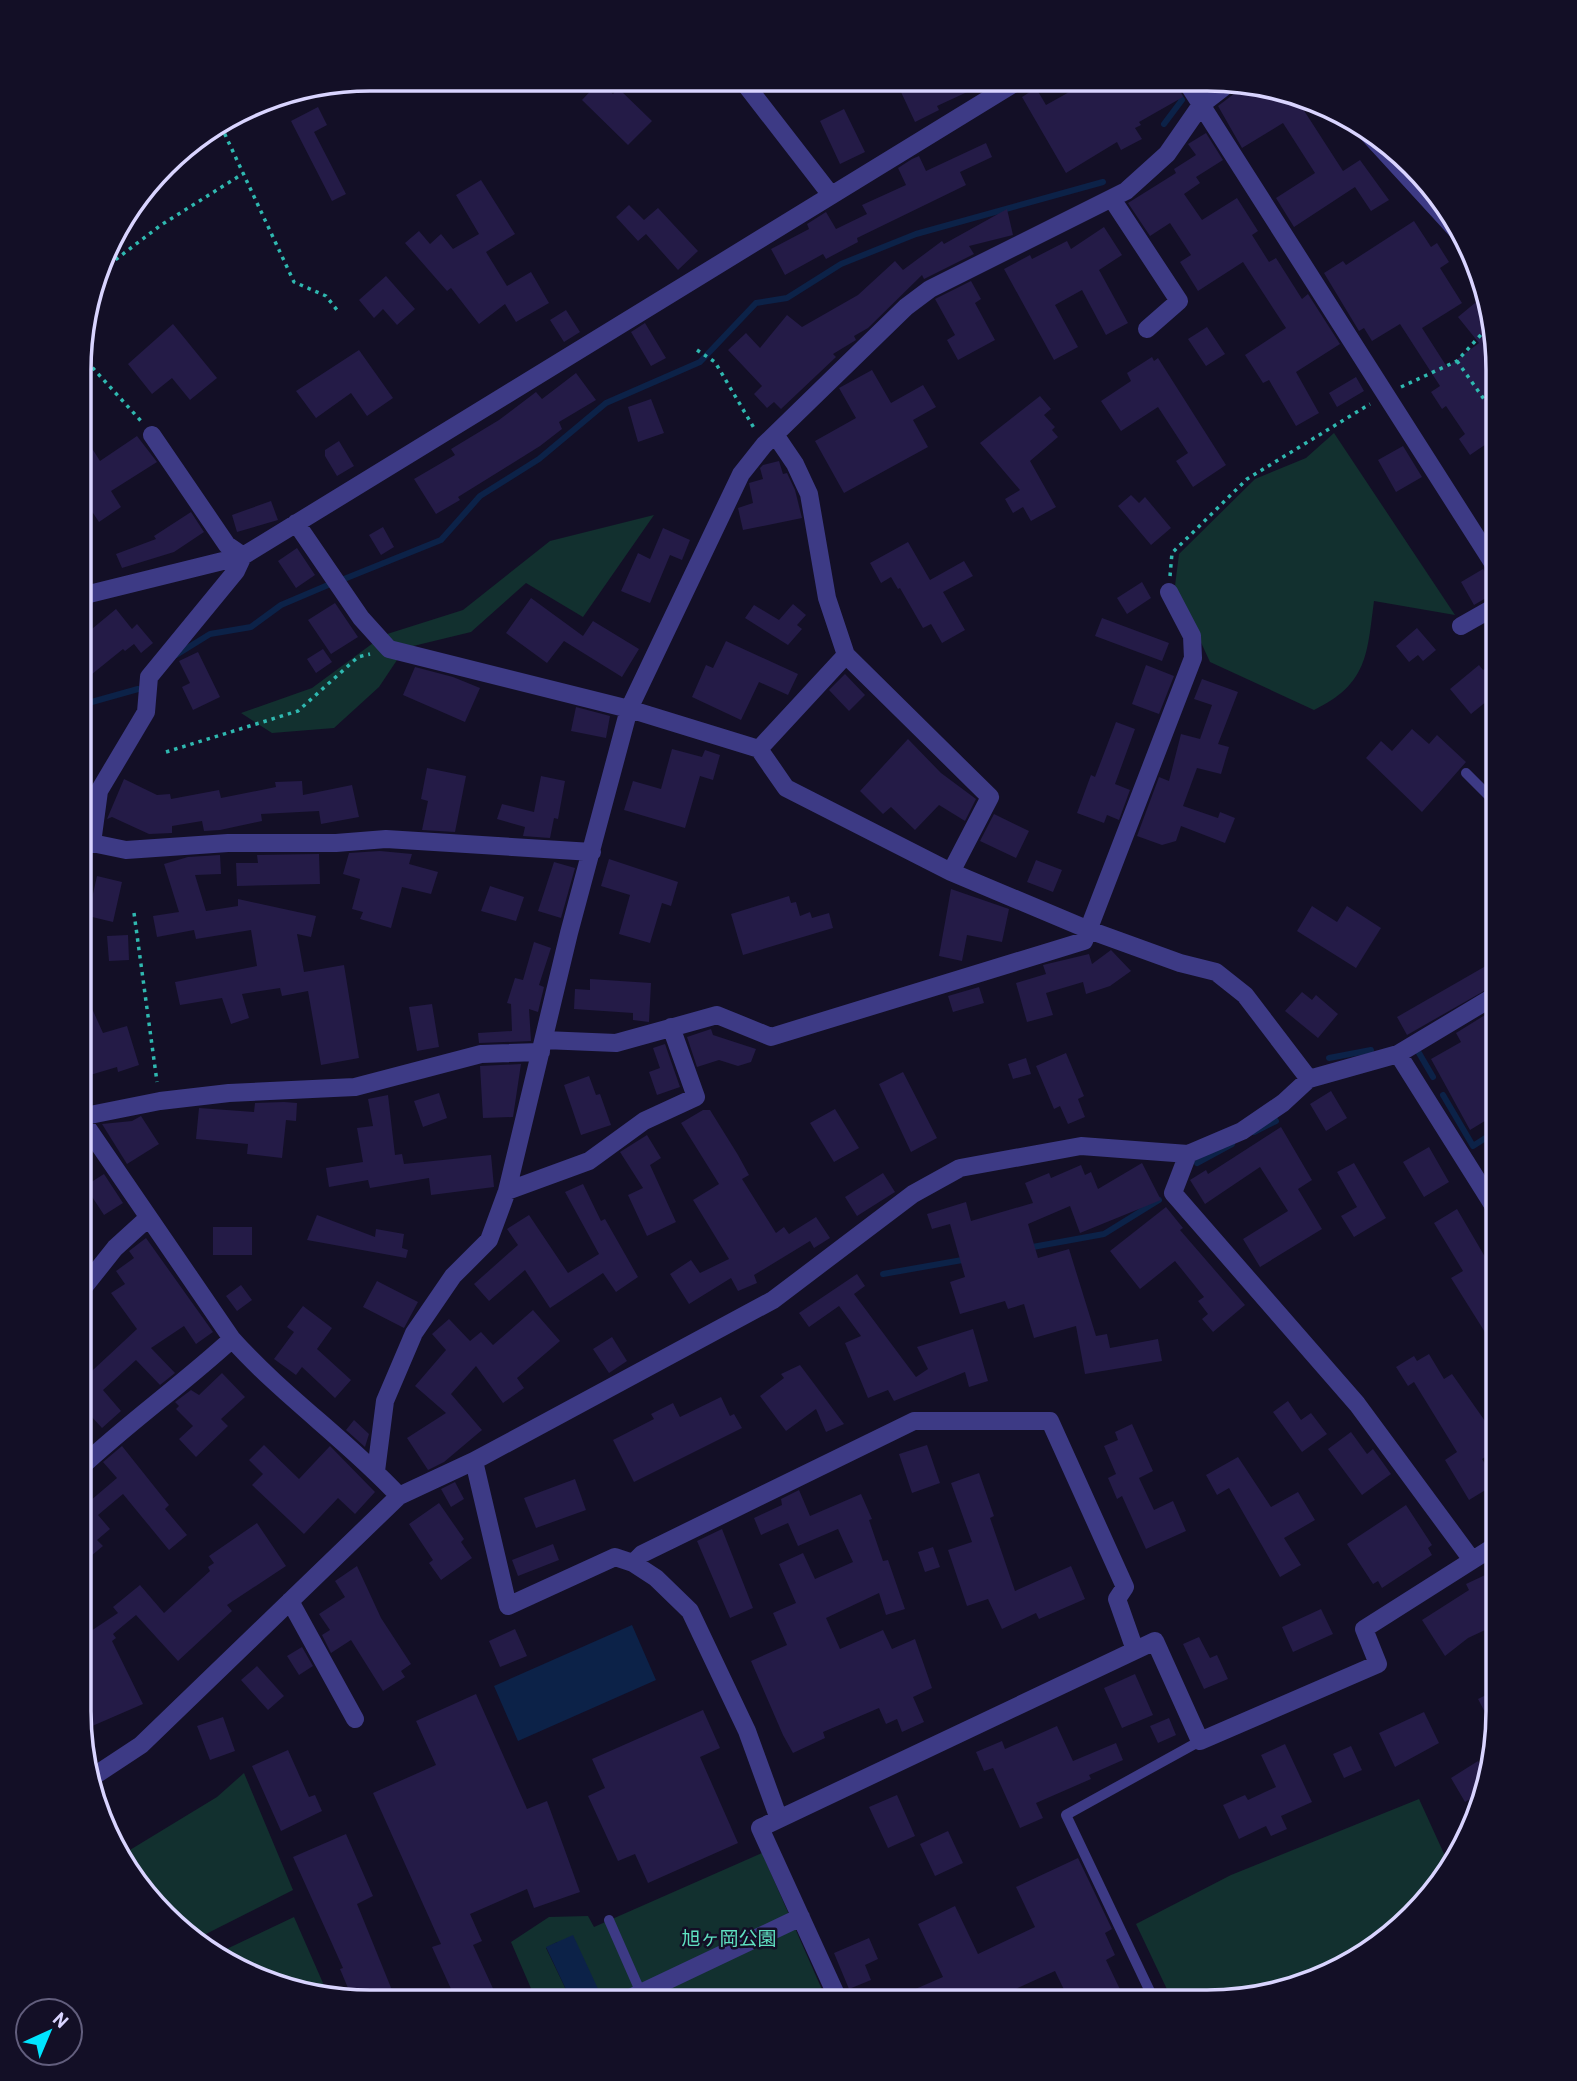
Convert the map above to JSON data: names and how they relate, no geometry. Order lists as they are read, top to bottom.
{
  "parks": ["旭ヶ岡公園"],
  "north": "top right"
}
